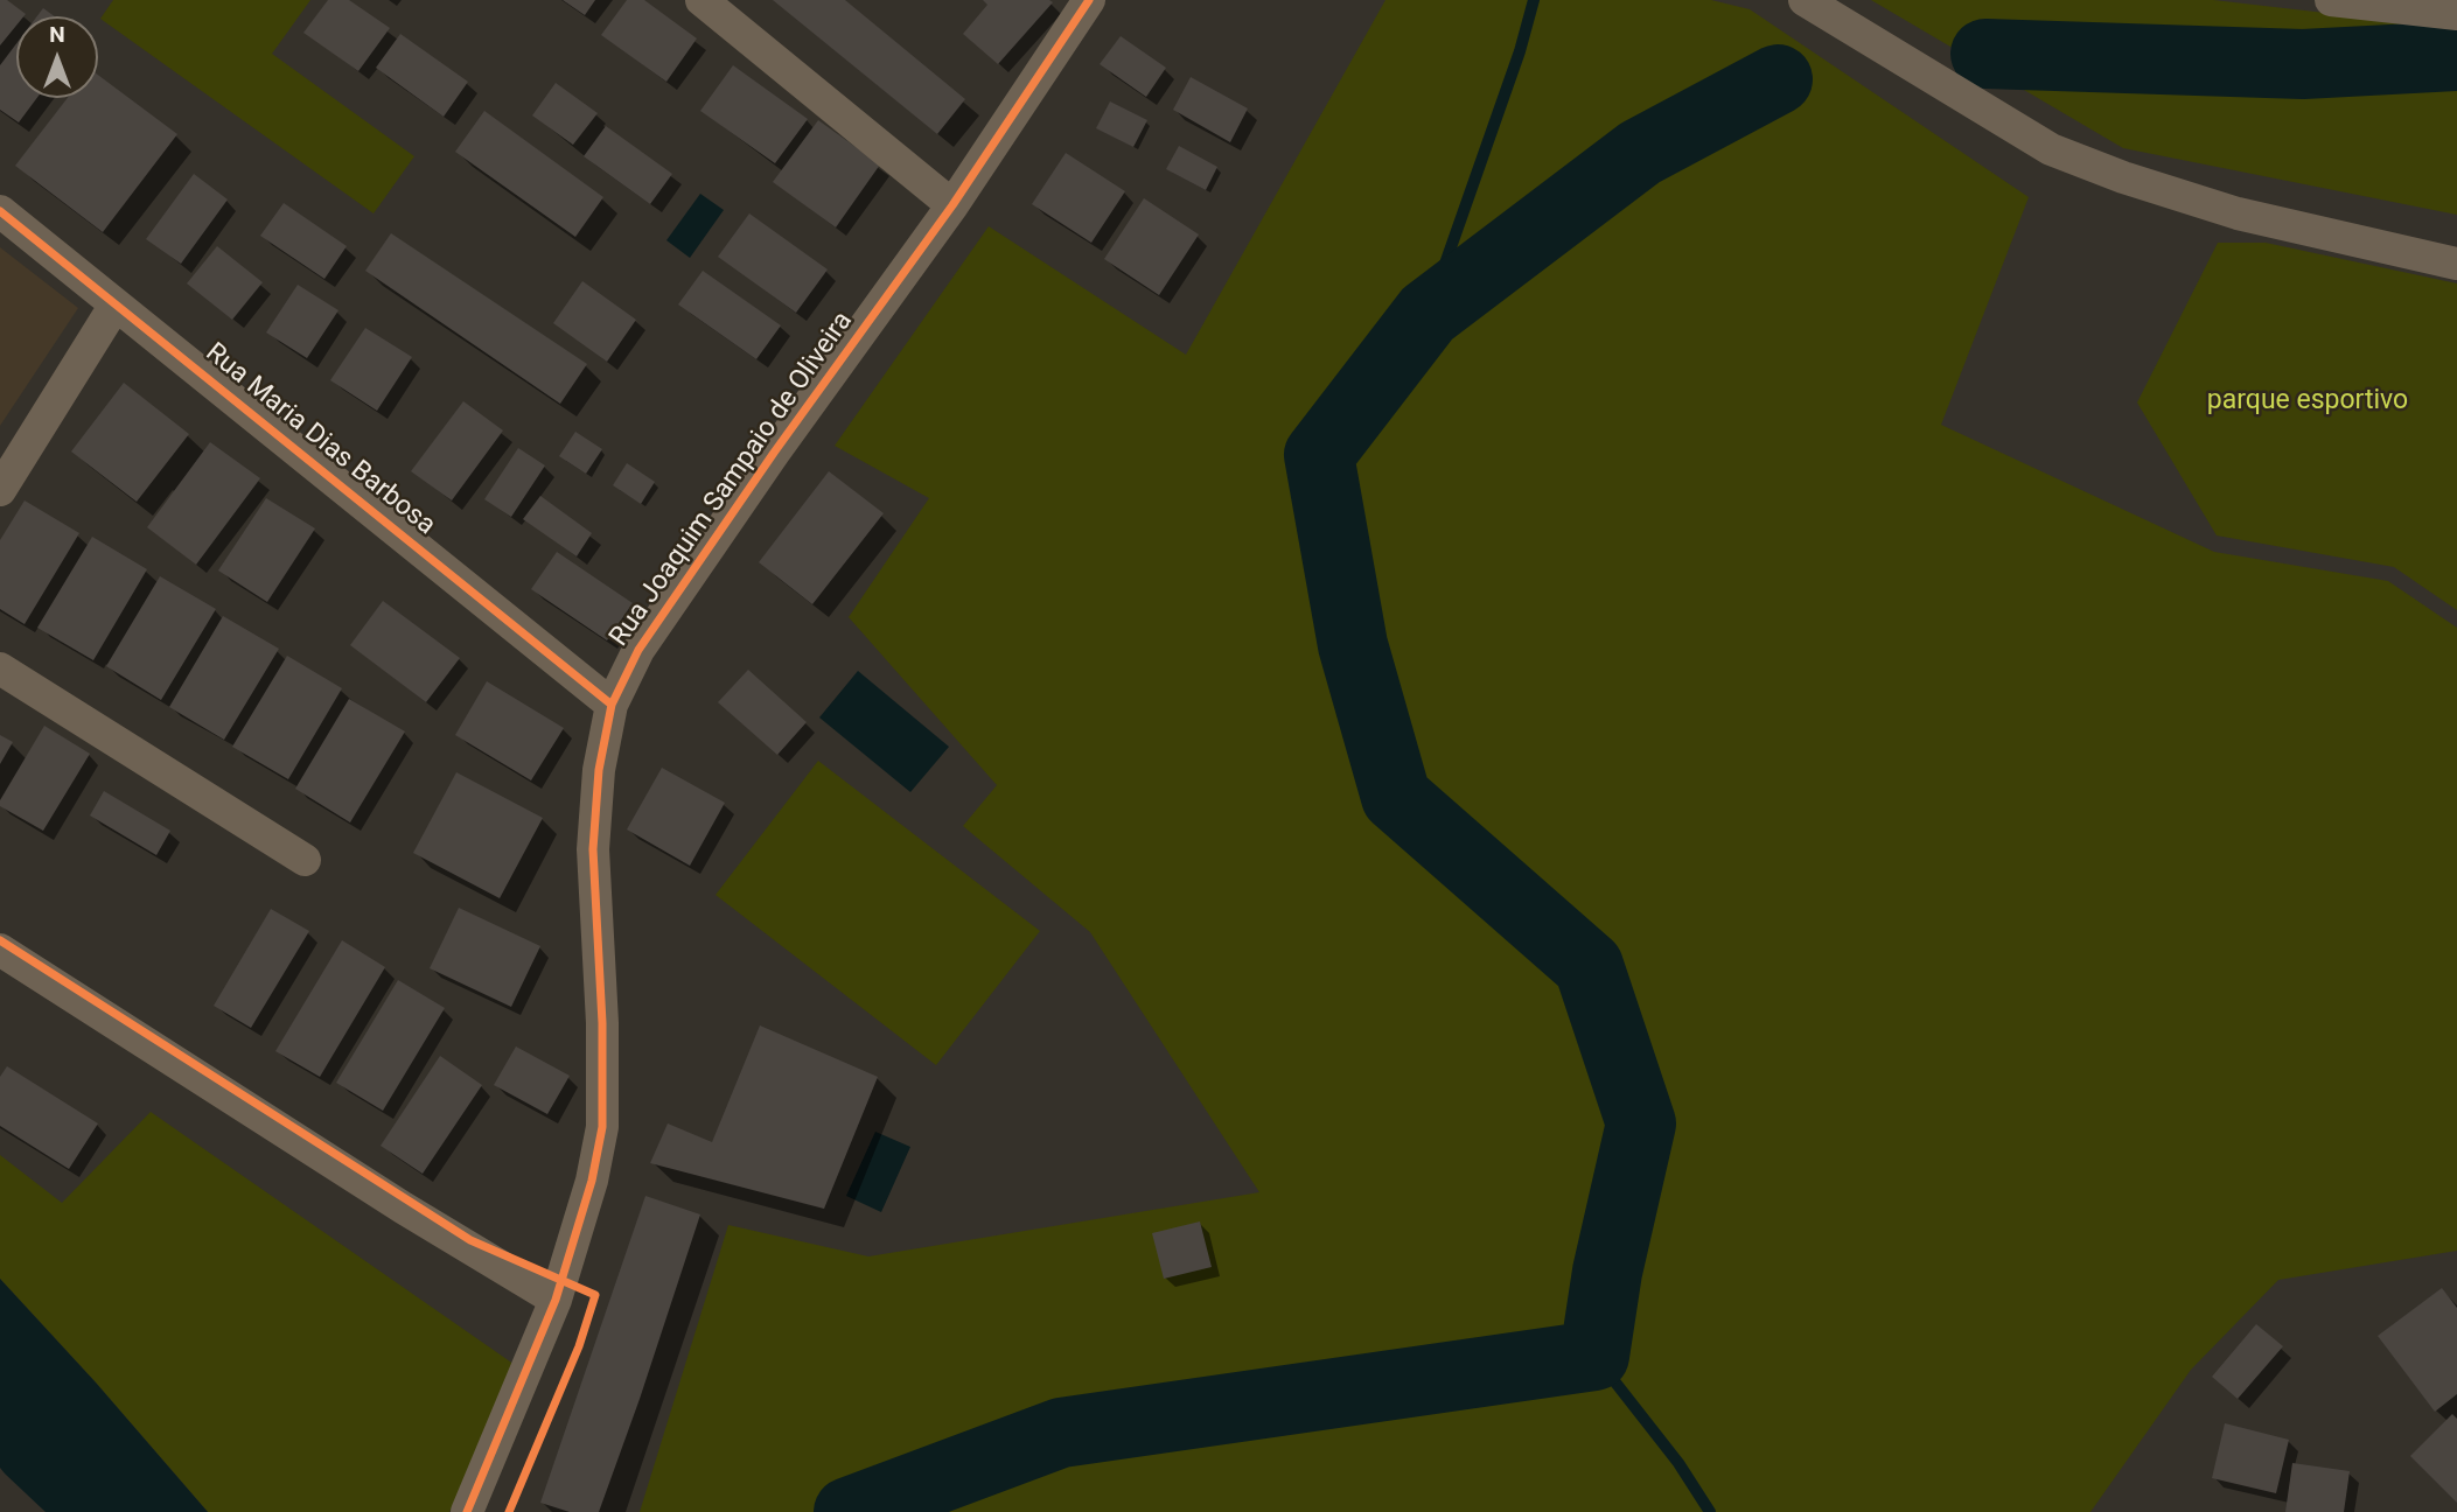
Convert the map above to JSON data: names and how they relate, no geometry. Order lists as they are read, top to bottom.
{
  "streets": {
    "street": ["Rua Maria Dias Barbosa", "Rua Joaquim Sampaio de Oliveira"]
  },
  "crossings": [
    ["Rua Maria Dias Barbosa", "Rua Joaquim Sampaio de Oliveira"]
  ],
  "parks": ["parque esportivo"],
  "north": "top"
}
